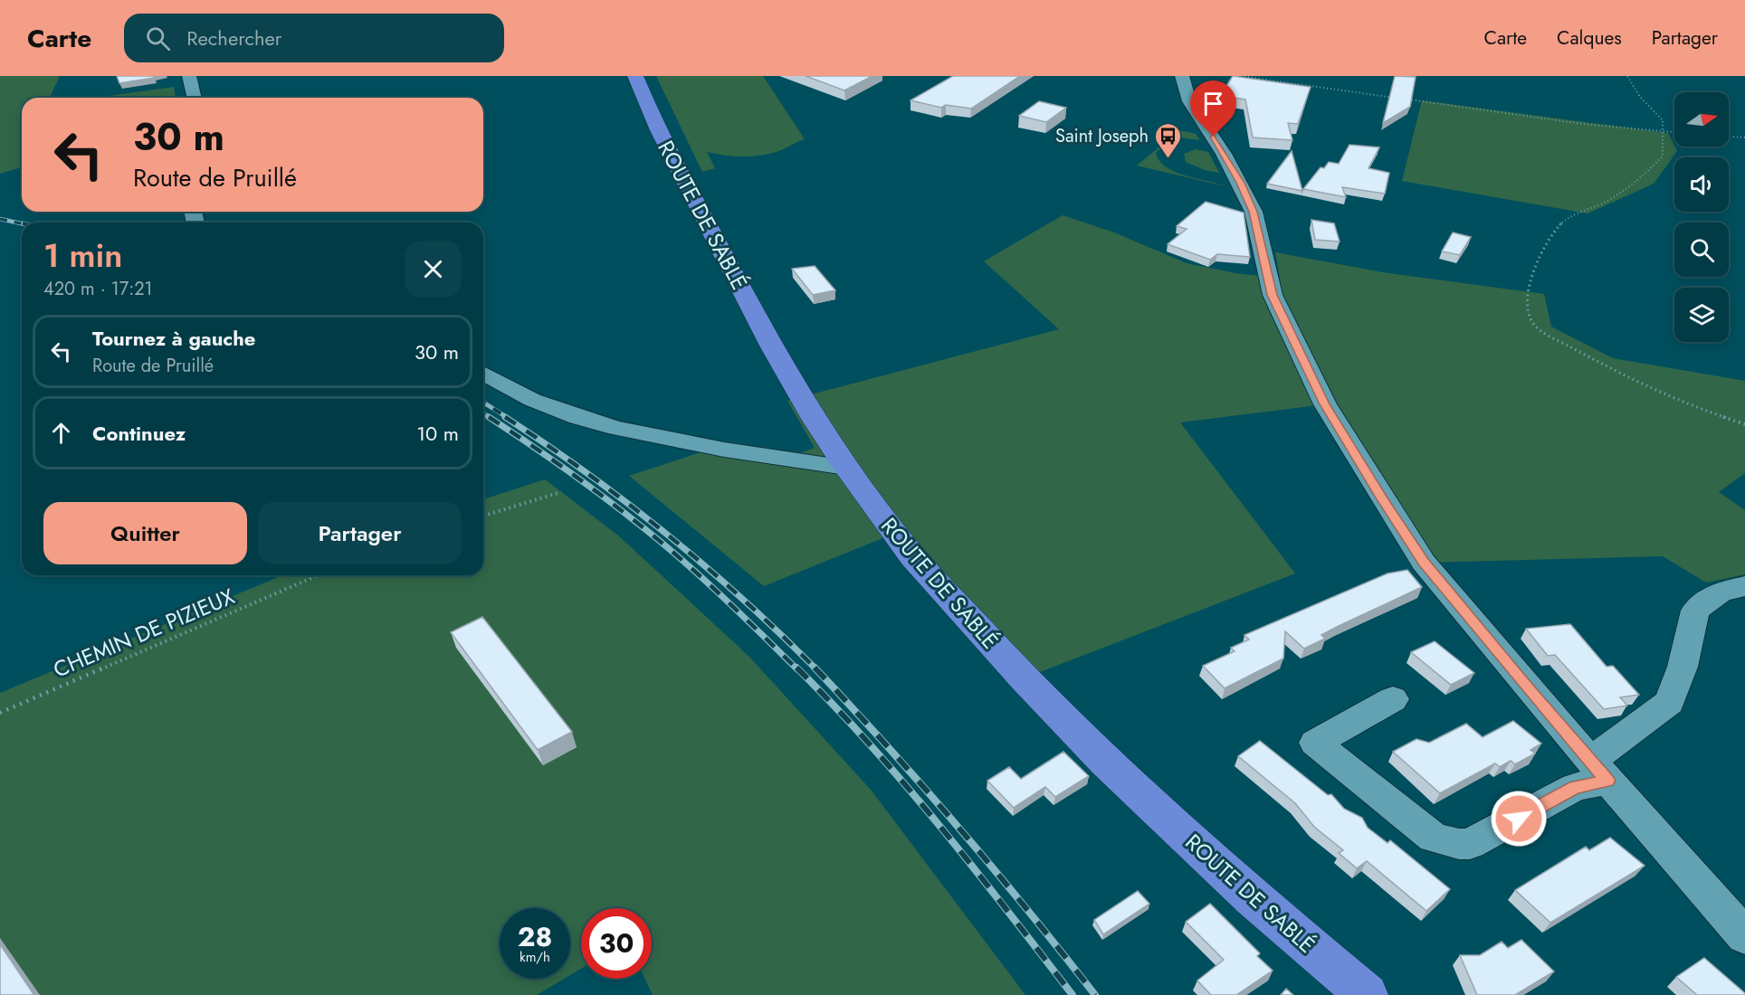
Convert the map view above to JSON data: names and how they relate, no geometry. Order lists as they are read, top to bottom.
{
  "streets": {
    "main road": ["ROUTE DE SABLÉ"],
    "path": ["CHEMIN DE PIZIEUX"]
  },
  "places": {
    "bus stop": ["Saint Joseph"]
  },
  "north": "right",
  "page": {
    "header": "Carte",
    "search": "Rechercher",
    "nav": ["Carte", "Calques", "Partager"],
    "turn": ["30 m", "Route de Pruillé"],
    "heading": ["1 min", "420 m · 17:21"],
    "list": [
      {
        "name": "Tournez à gauche",
        "note": "Route de Pruillé",
        "value": "30 m"
      },
      {
        "name": "Continuez",
        "value": "10 m"
      }
    ],
    "buttons": ["Quitter", "Partager"],
    "speed": "28 km/h",
    "limit": "30"
  }
}
